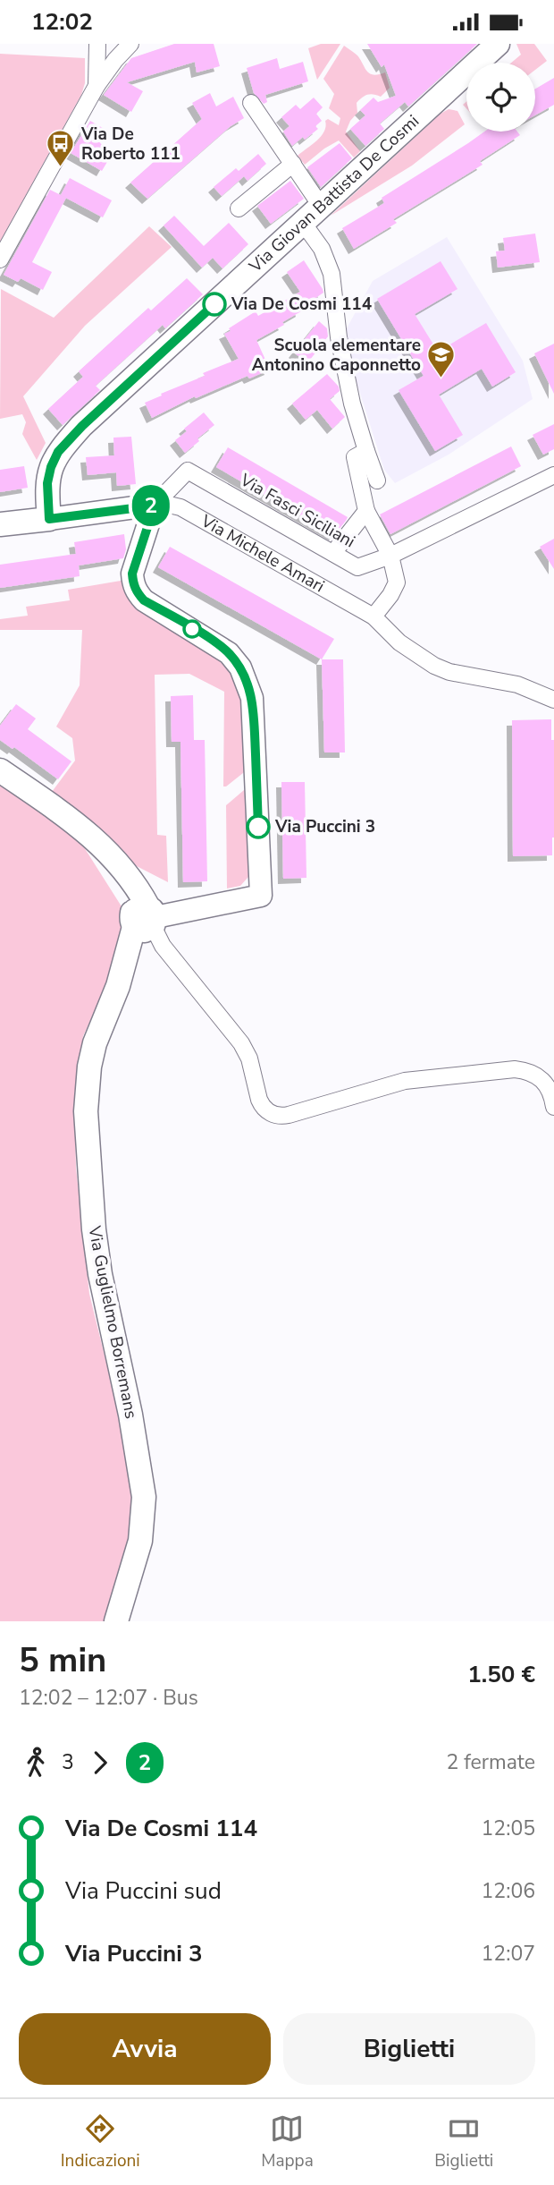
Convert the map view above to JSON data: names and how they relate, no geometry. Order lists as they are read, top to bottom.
{
  "streets": {
    "main road": ["Via Giovan Battista De Cosmi", "Via Michele Amari", "Via Guglielmo Borremans"],
    "street": ["Via Fasci Siciliani"]
  },
  "crossings": [
    ["Via Giovan Battista De Cosmi", "Via Michele Amari"],
    ["Via Fasci Siciliani", "Via Michele Amari"]
  ],
  "places": {
    "bus stop": ["Via De Roberto 111"],
    "other": ["Via De Cosmi 114", "Via Puccini 3"],
    "school or university": ["Scuola elementare Antonino Caponnetto"]
  },
  "lines": ["bus line 2"],
  "page": {
    "status": "12:02",
    "on_map": "2",
    "heading": ["5 min", "12:02 – 12:07 · Bus", "1.50 €"],
    "legs": ["3", "2", "2 fermate"],
    "list": [
      {
        "name": "Via De Cosmi 114",
        "value": "12:05"
      },
      {
        "name": "Via Puccini sud",
        "value": "12:06"
      },
      {
        "name": "Via Puccini 3",
        "value": "12:07"
      }
    ],
    "buttons": ["Avvia", "Biglietti"],
    "tabs": ["Indicazioni", "Mappa", "Biglietti"]
  }
}
